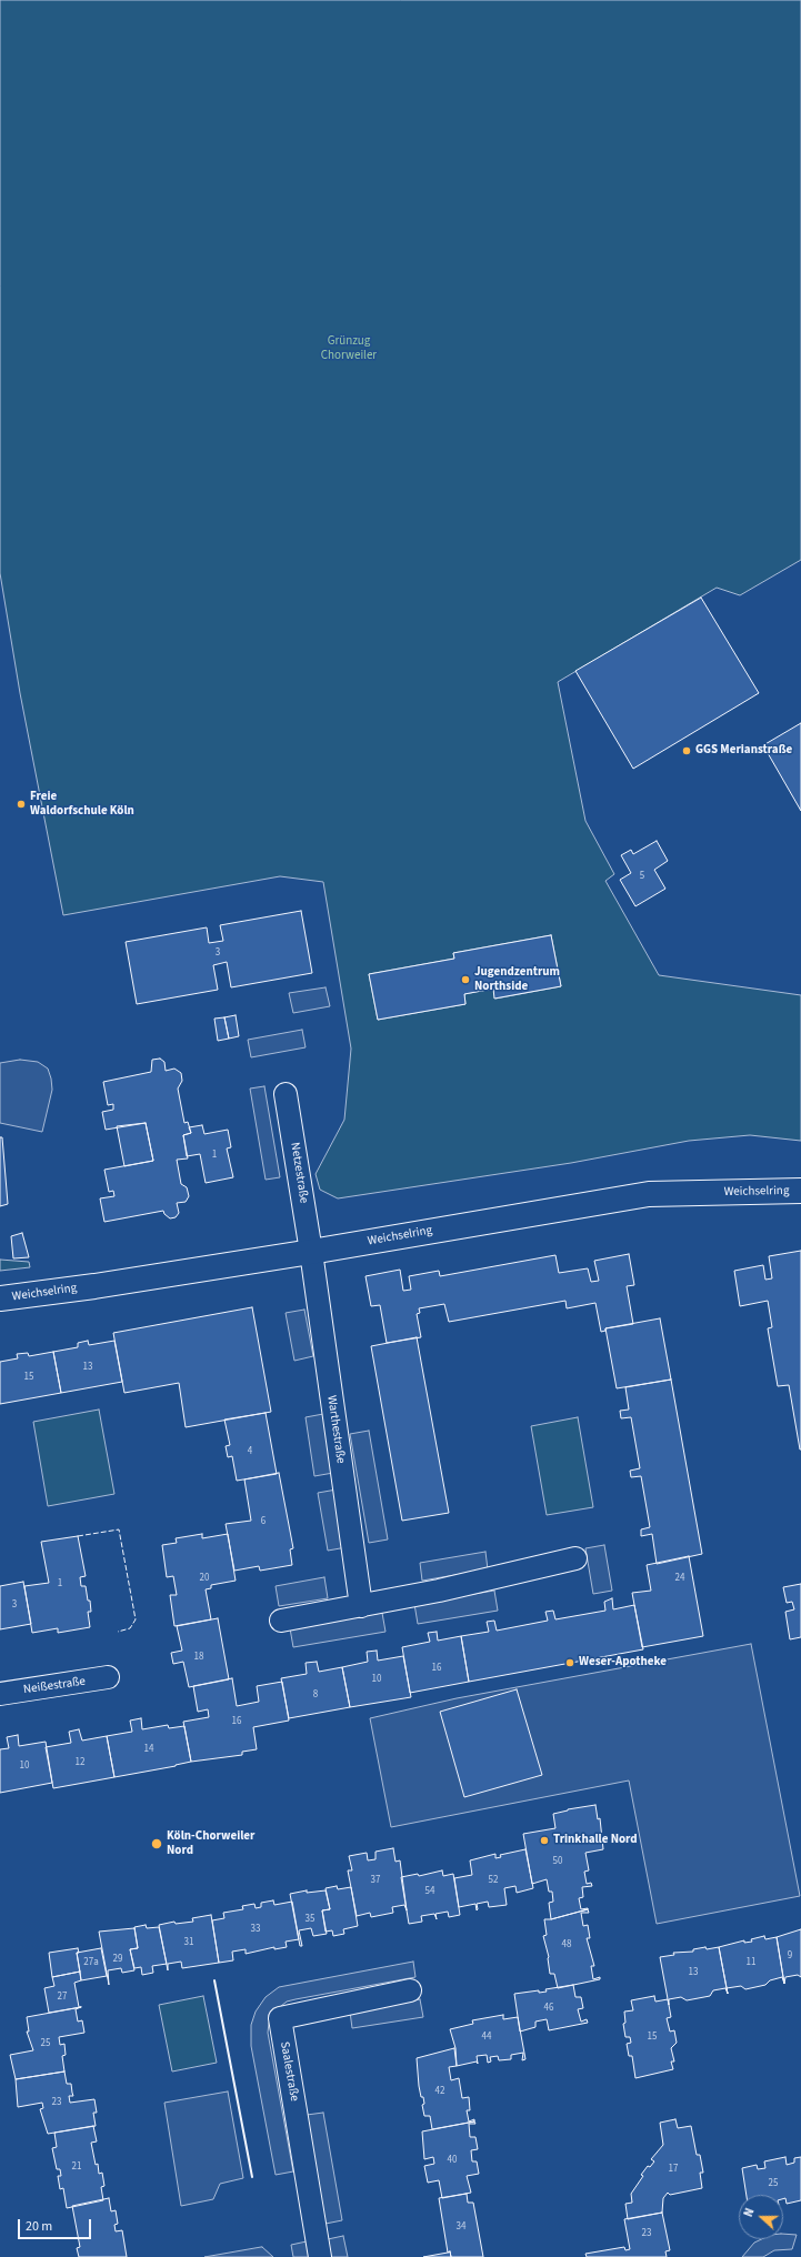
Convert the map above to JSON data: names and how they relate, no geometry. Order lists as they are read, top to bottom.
{
  "streets": {
    "street": [
      "Netzestraße",
      "Weichselring",
      "Warthestraße",
      "Neißestraße",
      "Saalestraße"
    ]
  },
  "crossings": [
    ["Netzestraße", "Weichselring"],
    ["Netzestraße", "Warthestraße"],
    ["Weichselring", "Warthestraße"]
  ],
  "parks": ["Grünzug Chorweiler"],
  "places": [
    "GGS Merianstraße",
    "Freie Waldorfschule Köln",
    "Jugendzentrum Northside",
    "Weser-Apotheke",
    "Trinkhalle Nord",
    "Köln-Chorweiler Nord"
  ],
  "house_numbers": [
    "5",
    "3",
    "1",
    "13",
    "15",
    "4",
    "6",
    "20",
    "24",
    "1",
    "3",
    "18",
    "16",
    "10",
    "8",
    "16",
    "14",
    "12",
    "10",
    "50",
    "37",
    "52",
    "54",
    "35",
    "33",
    "31",
    "48",
    "9",
    "29",
    "27a",
    "11",
    "13",
    "27",
    "46",
    "44",
    "15",
    "25",
    "42",
    "23",
    "40",
    "21",
    "17",
    "25",
    "34",
    "23"
  ],
  "scale_bar": "20 m",
  "north": "left"
}
